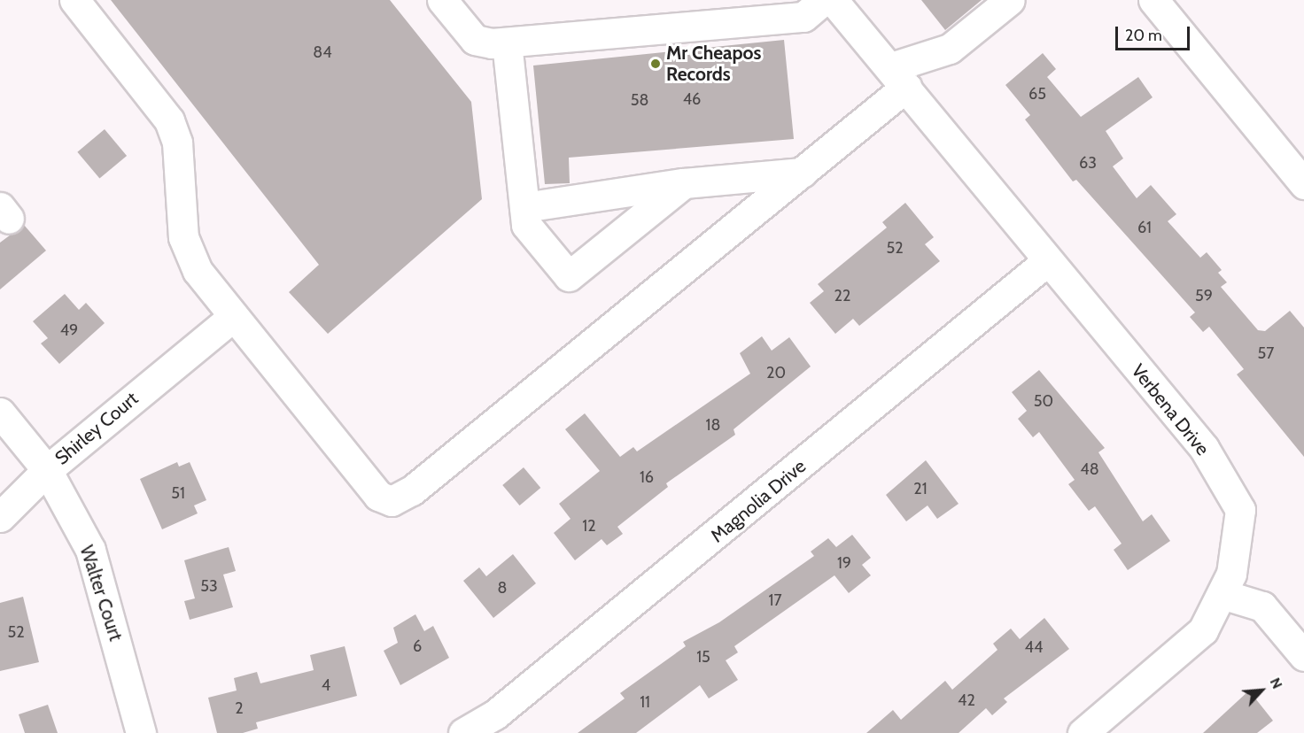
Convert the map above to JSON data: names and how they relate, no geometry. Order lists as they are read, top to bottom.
{
  "streets": {
    "street": [
      "Verbena Drive",
      "Shirley Court",
      "Magnolia Drive",
      "Walter Court"
    ]
  },
  "crossings": [
    ["Verbena Drive", "Magnolia Drive"],
    ["Shirley Court", "Walter Court"]
  ],
  "places": ["Mr Cheapos Records"],
  "house_numbers": [
    "84",
    "65",
    "46",
    "58",
    "63",
    "61",
    "52",
    "22",
    "59",
    "49",
    "57",
    "20",
    "50",
    "18",
    "48",
    "16",
    "21",
    "51",
    "12",
    "19",
    "53",
    "8",
    "17",
    "52",
    "6",
    "44",
    "15",
    "4",
    "42",
    "11",
    "2"
  ],
  "scale_bar": "20 m",
  "north": "top right"
}
